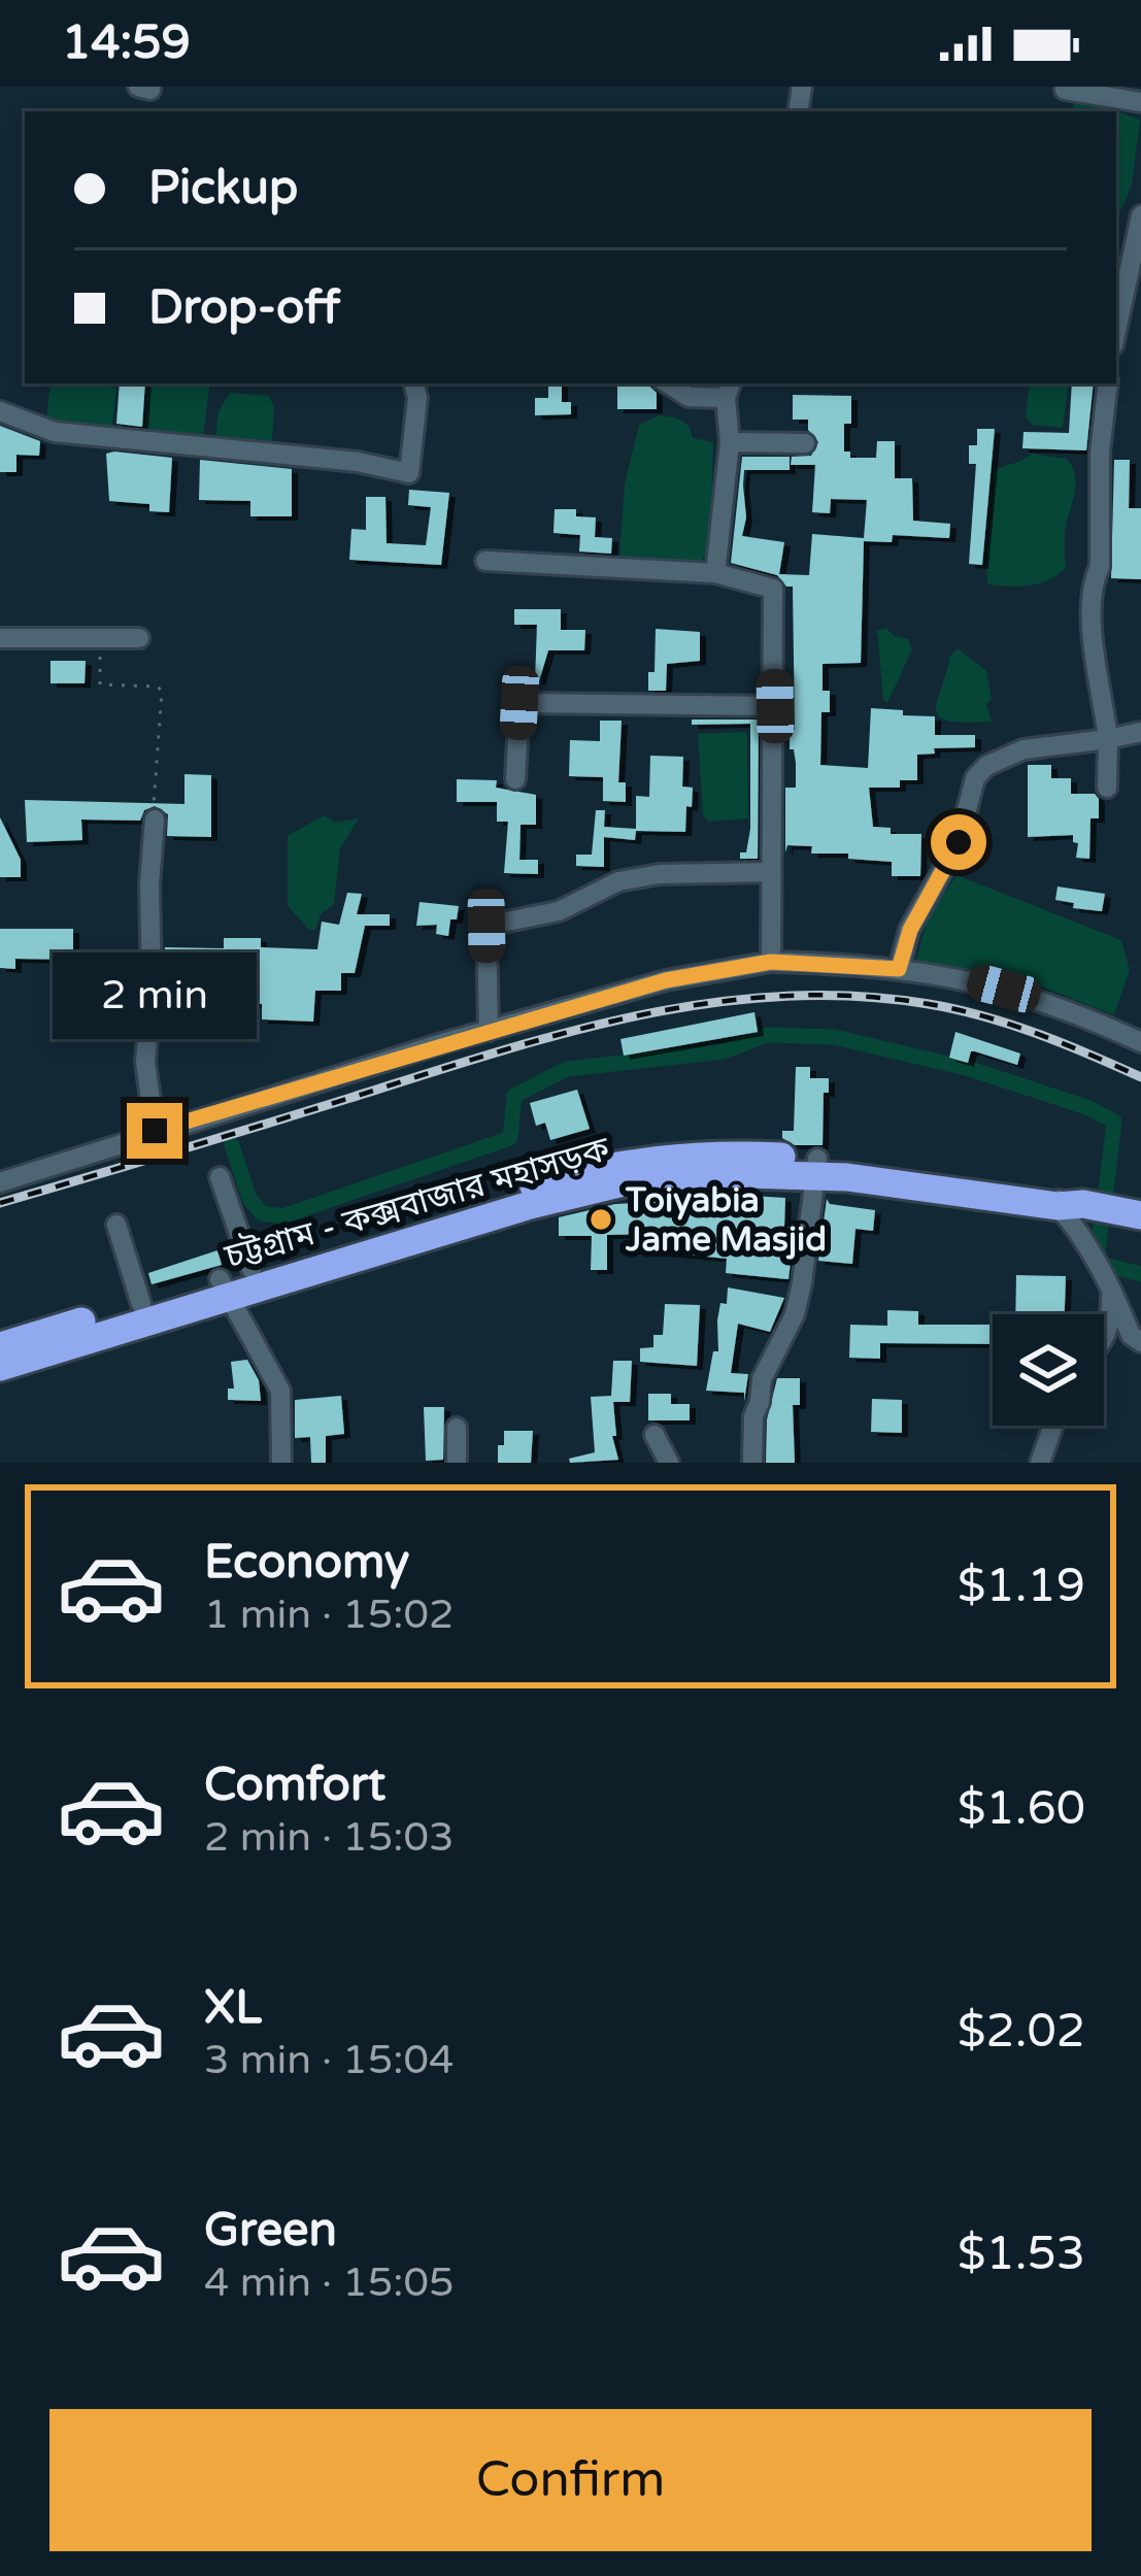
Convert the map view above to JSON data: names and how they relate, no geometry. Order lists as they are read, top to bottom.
{
  "streets": {
    "highway": ["চট্টগ্রাম - কক্সবাজার মহাসড়ক"]
  },
  "places": ["Toiyabia Jame Masjid"],
  "page": {
    "status": "14:59",
    "banner": ["Pickup", "Drop-off"],
    "bubble": "2 min",
    "list": [
      {
        "name": "Economy",
        "note": "1 min · 15:02",
        "value": "$1.19"
      },
      {
        "name": "Comfort",
        "note": "2 min · 15:03",
        "value": "$1.60"
      },
      {
        "name": "XL",
        "note": "3 min · 15:04",
        "value": "$2.02"
      },
      {
        "name": "Green",
        "note": "4 min · 15:05",
        "value": "$1.53"
      }
    ],
    "buttons": "Confirm"
  }
}
